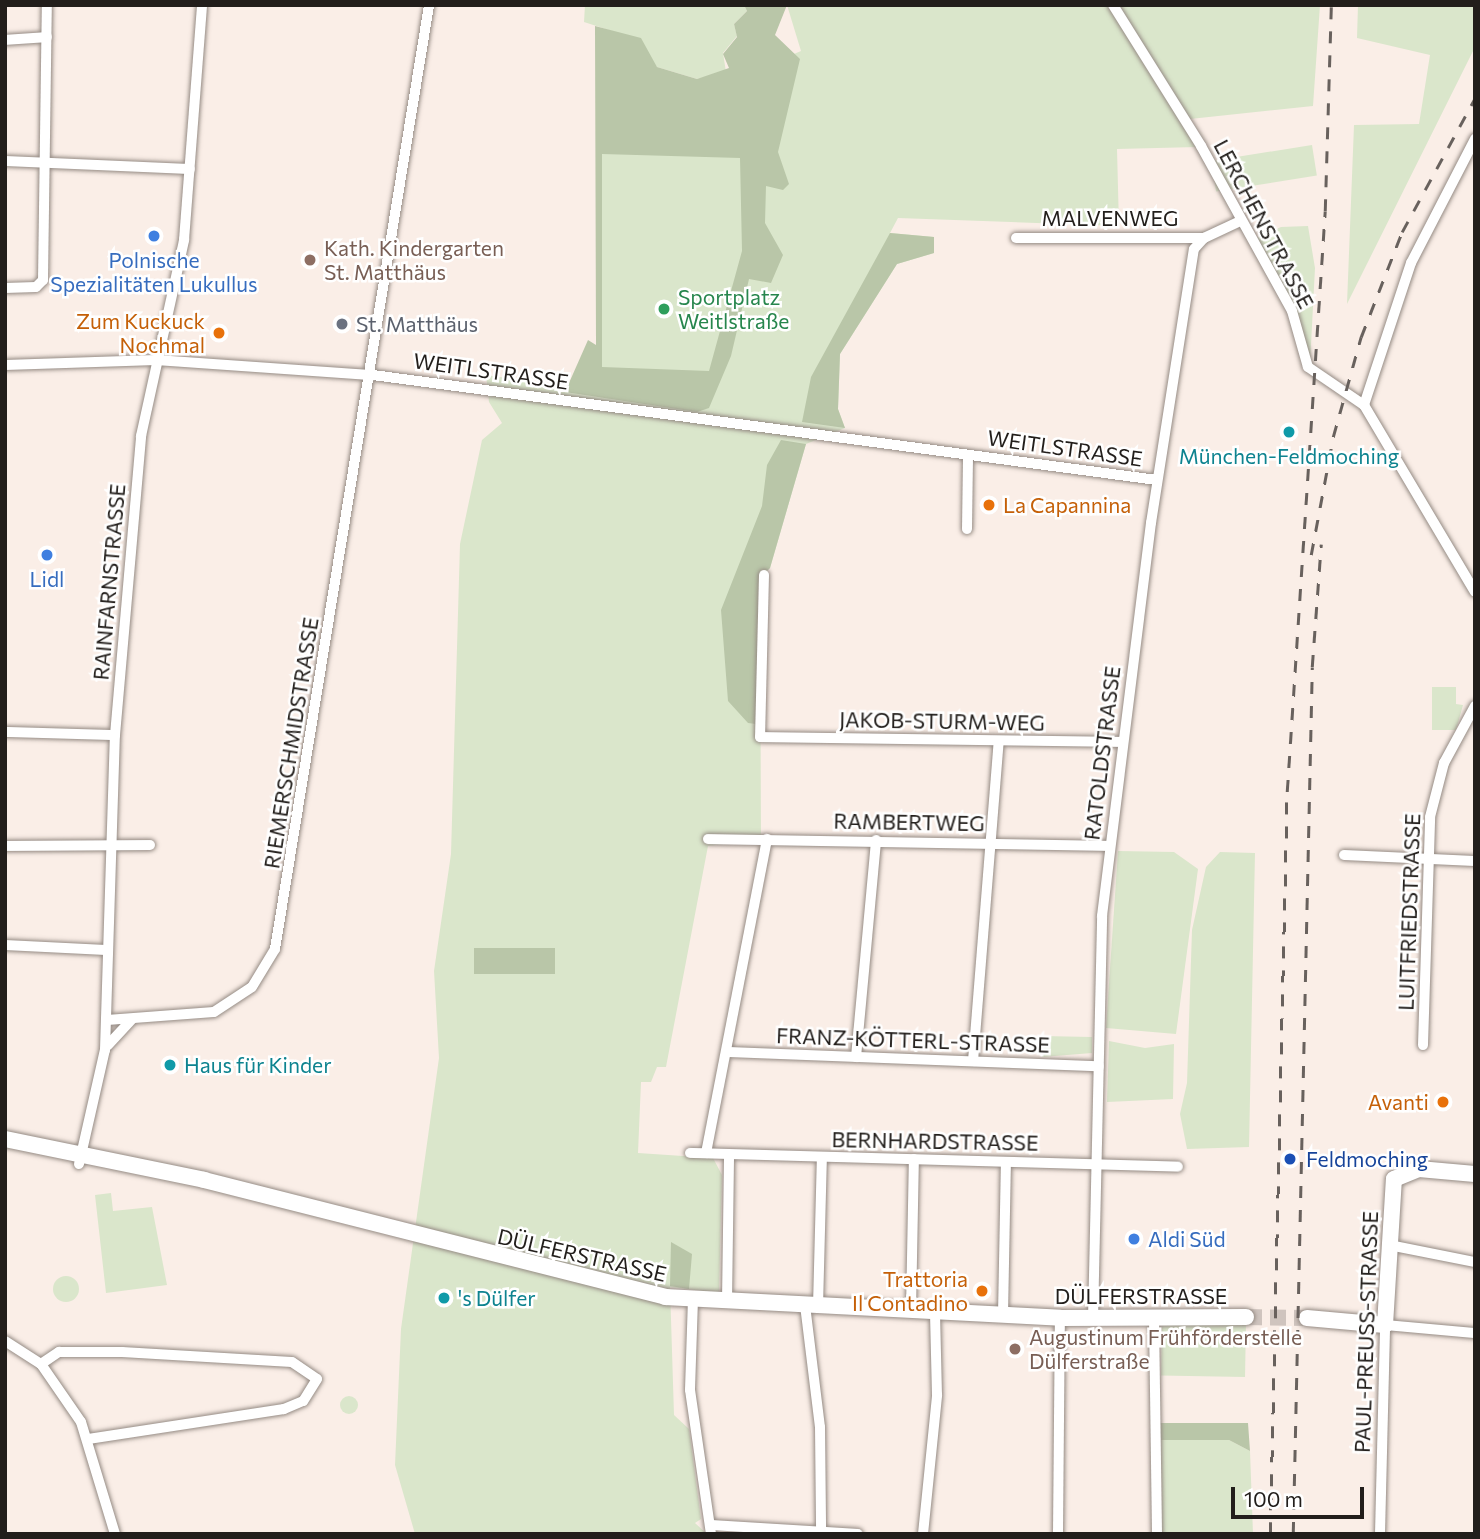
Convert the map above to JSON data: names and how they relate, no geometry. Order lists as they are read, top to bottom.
{
  "streets": {
    "main road": ["DÜLFERSTRASSE", "PAUL-PREUSS-STRASSE"],
    "street": [
      "MALVENWEG",
      "LERCHENSTRASSE",
      "WEITLSTRASSE",
      "RAINFARNSTRASSE",
      "JAKOB-STURM-WEG",
      "RIEMERSCHMIDSTRASSE",
      "RATOLDSTRASSE",
      "RAMBERTWEG",
      "LUITFRIEDSTRASSE",
      "FRANZ-KÖTTERL-STRASSE",
      "BERNHARDSTRASSE"
    ]
  },
  "crossings": [
    ["MALVENWEG", "RATOLDSTRASSE"],
    ["WEITLSTRASSE", "RAINFARNSTRASSE"],
    ["WEITLSTRASSE", "RIEMERSCHMIDSTRASSE"],
    ["WEITLSTRASSE", "RATOLDSTRASSE"],
    ["RAINFARNSTRASSE", "RIEMERSCHMIDSTRASSE"],
    ["RAINFARNSTRASSE", "DÜLFERSTRASSE"],
    ["JAKOB-STURM-WEG", "RATOLDSTRASSE"],
    ["RATOLDSTRASSE", "RAMBERTWEG"],
    ["RATOLDSTRASSE", "FRANZ-KÖTTERL-STRASSE"],
    ["RATOLDSTRASSE", "BERNHARDSTRASSE"],
    ["RATOLDSTRASSE", "DÜLFERSTRASSE"]
  ],
  "places": [
    "Polnische Spezialitäten Lukullus",
    "Kath. Kindergarten St. Matthäus",
    "Sportplatz Weitlstraße",
    "St. Matthäus",
    "Zum Kuckuck Nochmal",
    "München-Feldmoching",
    "La Capannina",
    "Lidl",
    "Haus für Kinder",
    "Avanti",
    "Feldmoching",
    "Aldi Süd",
    "Trattoria Il Contadino",
    "'s Dülfer",
    "Augustinum Frühförderstelle Dülferstraße"
  ],
  "scale_bar": "100 m"
}
